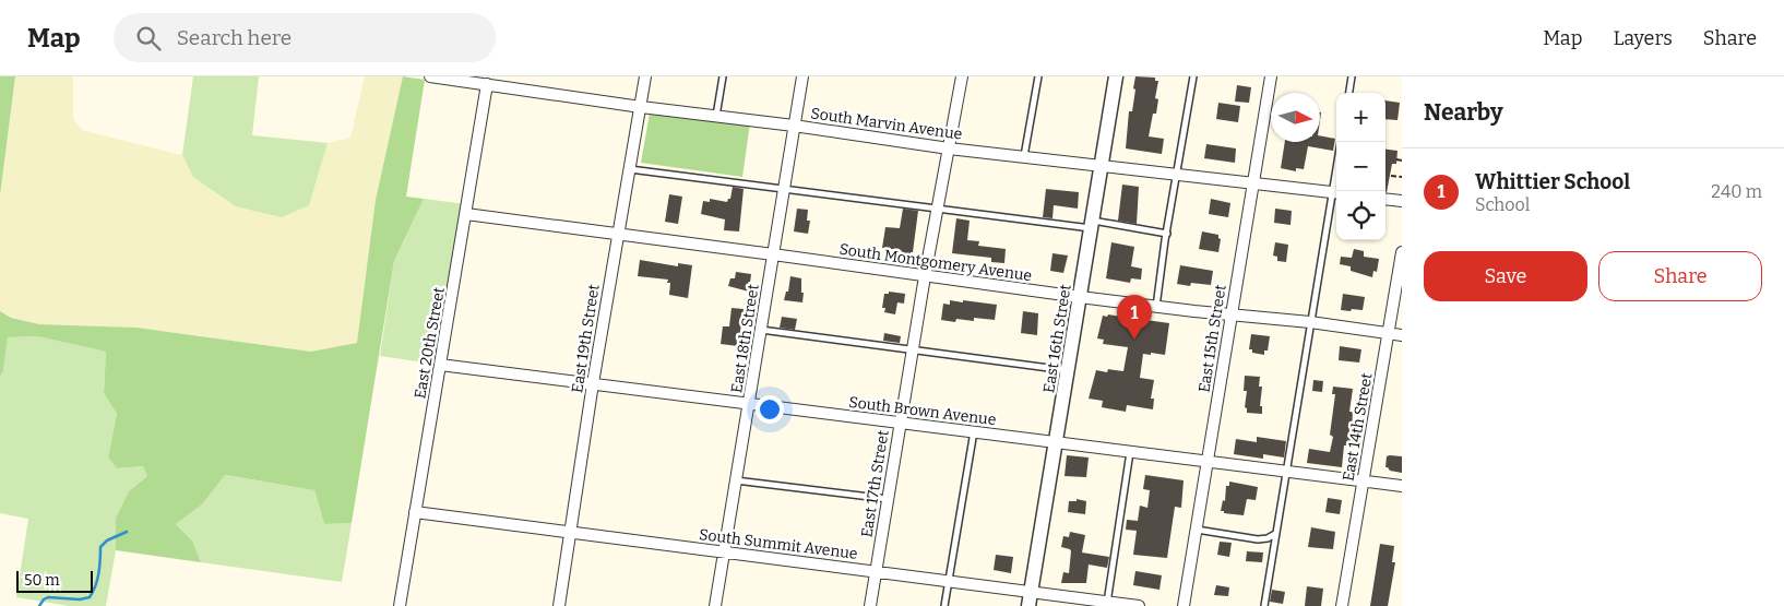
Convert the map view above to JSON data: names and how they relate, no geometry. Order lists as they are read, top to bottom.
{
  "streets": {
    "street": [
      "South Marvin Avenue",
      "South Montgomery Avenue",
      "East 19th Street",
      "East 18th Street",
      "East 16th Street",
      "East 15th Street",
      "East 20th Street",
      "South Brown Avenue",
      "East 14th Street",
      "East 17th Street",
      "South Summit Avenue"
    ]
  },
  "crossings": [
    ["South Marvin Avenue", "East 19th Street"],
    ["South Marvin Avenue", "East 18th Street"],
    ["South Marvin Avenue", "East 16th Street"],
    ["South Marvin Avenue", "East 15th Street"],
    ["South Marvin Avenue", "East 20th Street"],
    ["South Marvin Avenue", "East 17th Street"],
    ["South Montgomery Avenue", "East 19th Street"],
    ["South Montgomery Avenue", "East 18th Street"],
    ["South Montgomery Avenue", "East 16th Street"],
    ["South Montgomery Avenue", "East 15th Street"],
    ["South Montgomery Avenue", "East 20th Street"],
    ["South Montgomery Avenue", "East 14th Street"],
    ["South Montgomery Avenue", "East 17th Street"],
    ["East 19th Street", "South Brown Avenue"],
    ["East 19th Street", "South Summit Avenue"],
    ["East 18th Street", "South Brown Avenue"],
    ["East 18th Street", "South Summit Avenue"],
    ["East 16th Street", "South Brown Avenue"],
    ["East 16th Street", "South Summit Avenue"],
    ["East 15th Street", "South Brown Avenue"],
    ["East 20th Street", "South Brown Avenue"],
    ["East 20th Street", "South Summit Avenue"],
    ["South Brown Avenue", "East 14th Street"],
    ["South Brown Avenue", "East 17th Street"],
    ["East 17th Street", "South Summit Avenue"]
  ],
  "scale_bar": "50 m",
  "north": "right",
  "page": {
    "header": "Map",
    "search": "Search here",
    "nav": ["Map", "Layers", "Share"],
    "heading": "Nearby",
    "map_buttons": ["+", "−"],
    "list": [
      {
        "mark": "1",
        "name": "Whittier School",
        "note": "School",
        "value": "240 m"
      }
    ],
    "buttons": ["Save", "Share"],
    "pins": "1",
    "scale": "50 m"
  }
}
